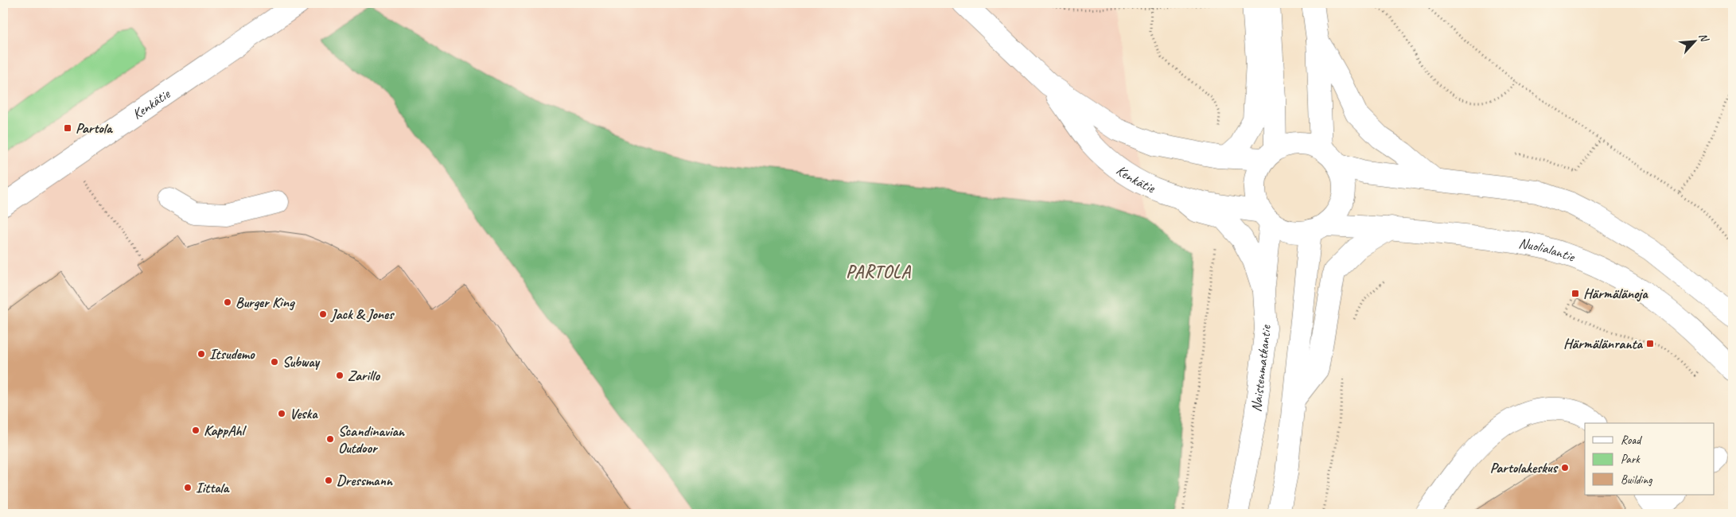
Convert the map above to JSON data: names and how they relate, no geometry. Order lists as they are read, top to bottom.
{
  "streets": {
    "street": ["Kenkätie", "Nuolialantie", "Naistenmatkantie"]
  },
  "crossings": [
    ["Kenkätie", "Nuolialantie"],
    ["Kenkätie", "Naistenmatkantie"],
    ["Nuolialantie", "Naistenmatkantie"]
  ],
  "districts": ["PARTOLA"],
  "places": {
    "transit": ["Partola", "Härmälänoja", "Härmälänranta"],
    "other": [
      "Burger King",
      "Jack & Jones",
      "Itsudemo",
      "Subway",
      "Zarillo",
      "Veska",
      "KappAhl",
      "Scandinavian Outdoor",
      "Partolakeskus",
      "Dressmann",
      "Iittala"
    ]
  },
  "legend": ["Road", "Park", "Building"],
  "north": "top right"
}
